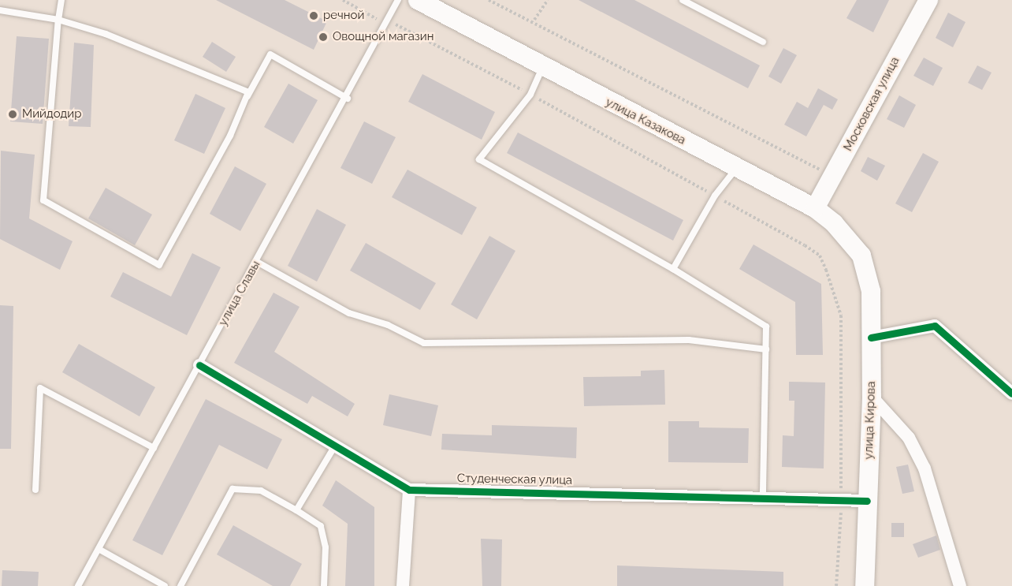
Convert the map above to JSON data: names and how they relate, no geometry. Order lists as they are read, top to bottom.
{
  "streets": {
    "main road": ["Московская улица", "улица Казакова", "улица Кирова"],
    "street": ["Студенческая улица"],
    "lane": ["улица Славы"]
  },
  "crossings": [
    ["Московская улица", "улица Казакова"],
    ["улица Казакова", "улица Кирова"],
    ["улица Славы", "Студенческая улица"],
    ["улица Кирова", "Студенческая улица"]
  ],
  "places": ["речной", "Овощной магазин", "Мийдодир"]
}
